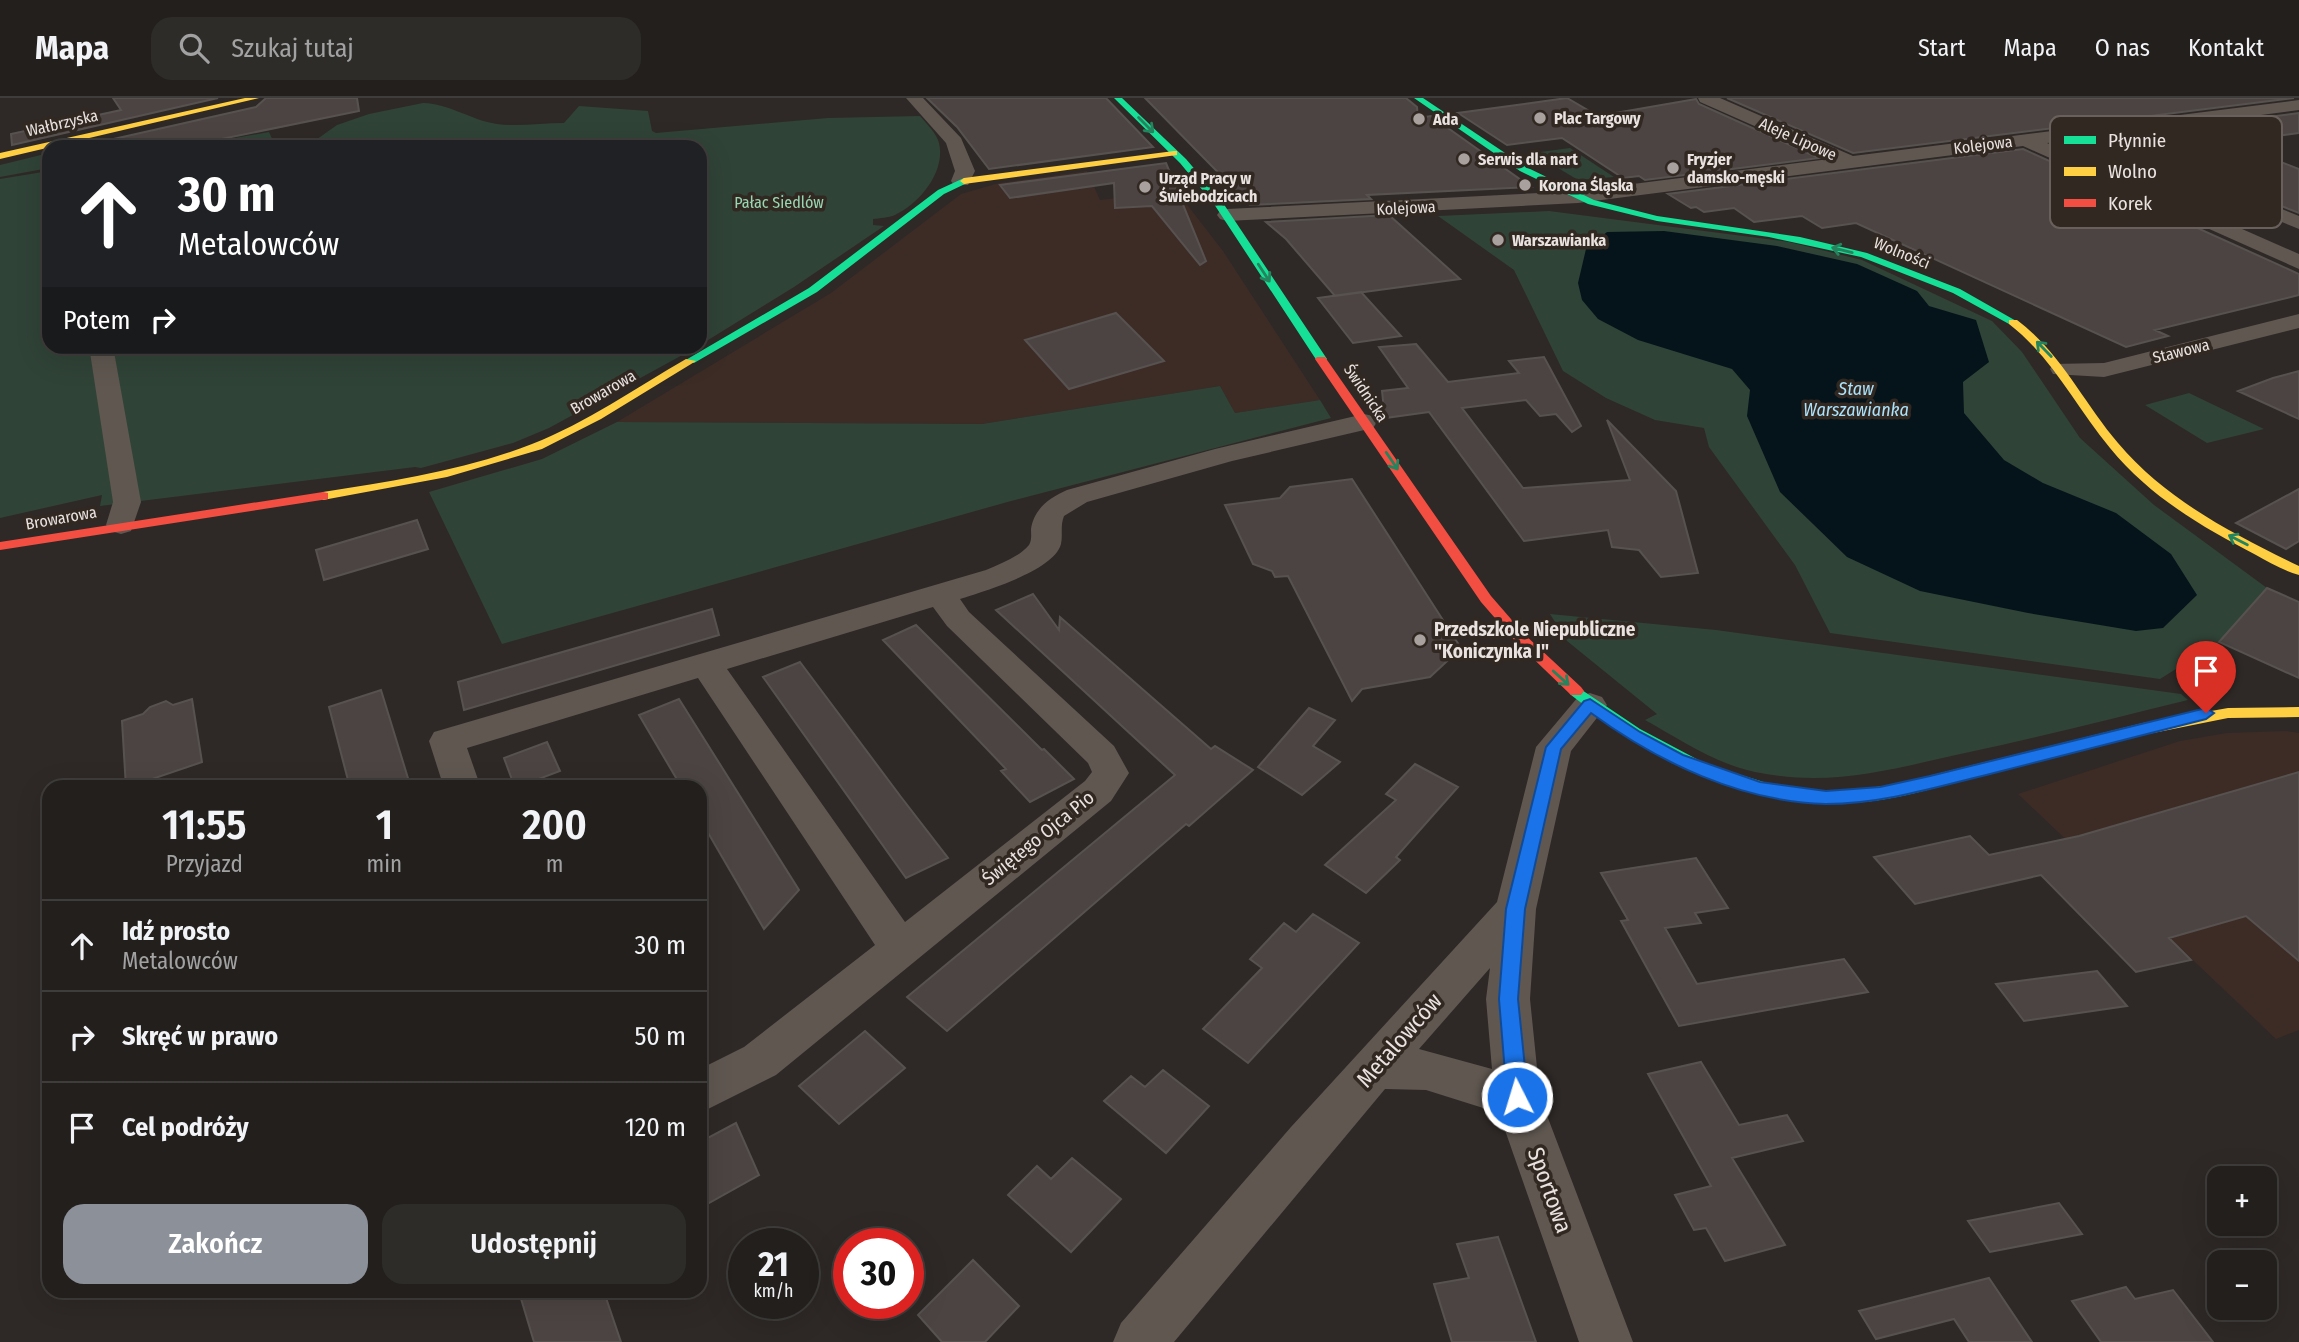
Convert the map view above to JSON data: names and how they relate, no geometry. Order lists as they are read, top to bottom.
{
  "streets": {
    "street": [
      "Wałbrzyska",
      "Aleje Lipowe",
      "Kolejowa",
      "Wolności",
      "Stawowa",
      "Browarowa",
      "Świdnicka",
      "Świętego Ojca Pio",
      "Metalowców",
      "Sportowa"
    ]
  },
  "crossings": [
    ["Aleje Lipowe", "Kolejowa"],
    ["Kolejowa", "Wolności"],
    ["Kolejowa", "Świdnicka"],
    ["Wolności", "Stawowa"],
    ["Browarowa", "Świdnicka"],
    ["Świdnicka", "Metalowców"],
    ["Metalowców", "Sportowa"]
  ],
  "one_way": ["Wolności", "Świdnicka"],
  "water": ["Staw Warszawianka"],
  "parks": ["Pałac Siedlów"],
  "places": [
    "Plac Targowy",
    "Ada",
    "Serwis dla nart",
    "Fryzjer damsko-męski",
    "Korona Śląska",
    "Urząd Pracy w Świebodzicach",
    "Warszawianka",
    "Przedszkole Niepubliczne \"Koniczynka I\""
  ],
  "legend": ["Płynnie", "Wolno", "Korek"],
  "page": {
    "header": "Mapa",
    "search": "Szukaj tutaj",
    "nav": [
      "Start",
      "Mapa",
      "O nas",
      "Kontakt"
    ],
    "turn": ["30 m", "Metalowców"],
    "then": "Potem",
    "eta": [
      "11:55",
      "Przyjazd",
      "1",
      "min",
      "200",
      "m"
    ],
    "list": [
      {
        "name": "Idź prosto",
        "note": "Metalowców",
        "value": "30 m"
      },
      {
        "name": "Skręć w prawo",
        "value": "50 m"
      },
      {
        "name": "Cel podróży",
        "value": "120 m"
      }
    ],
    "map_buttons": ["+", "−"],
    "buttons": ["Zakończ", "Udostępnij"],
    "speed": "21 km/h",
    "limit": "30"
  }
}
